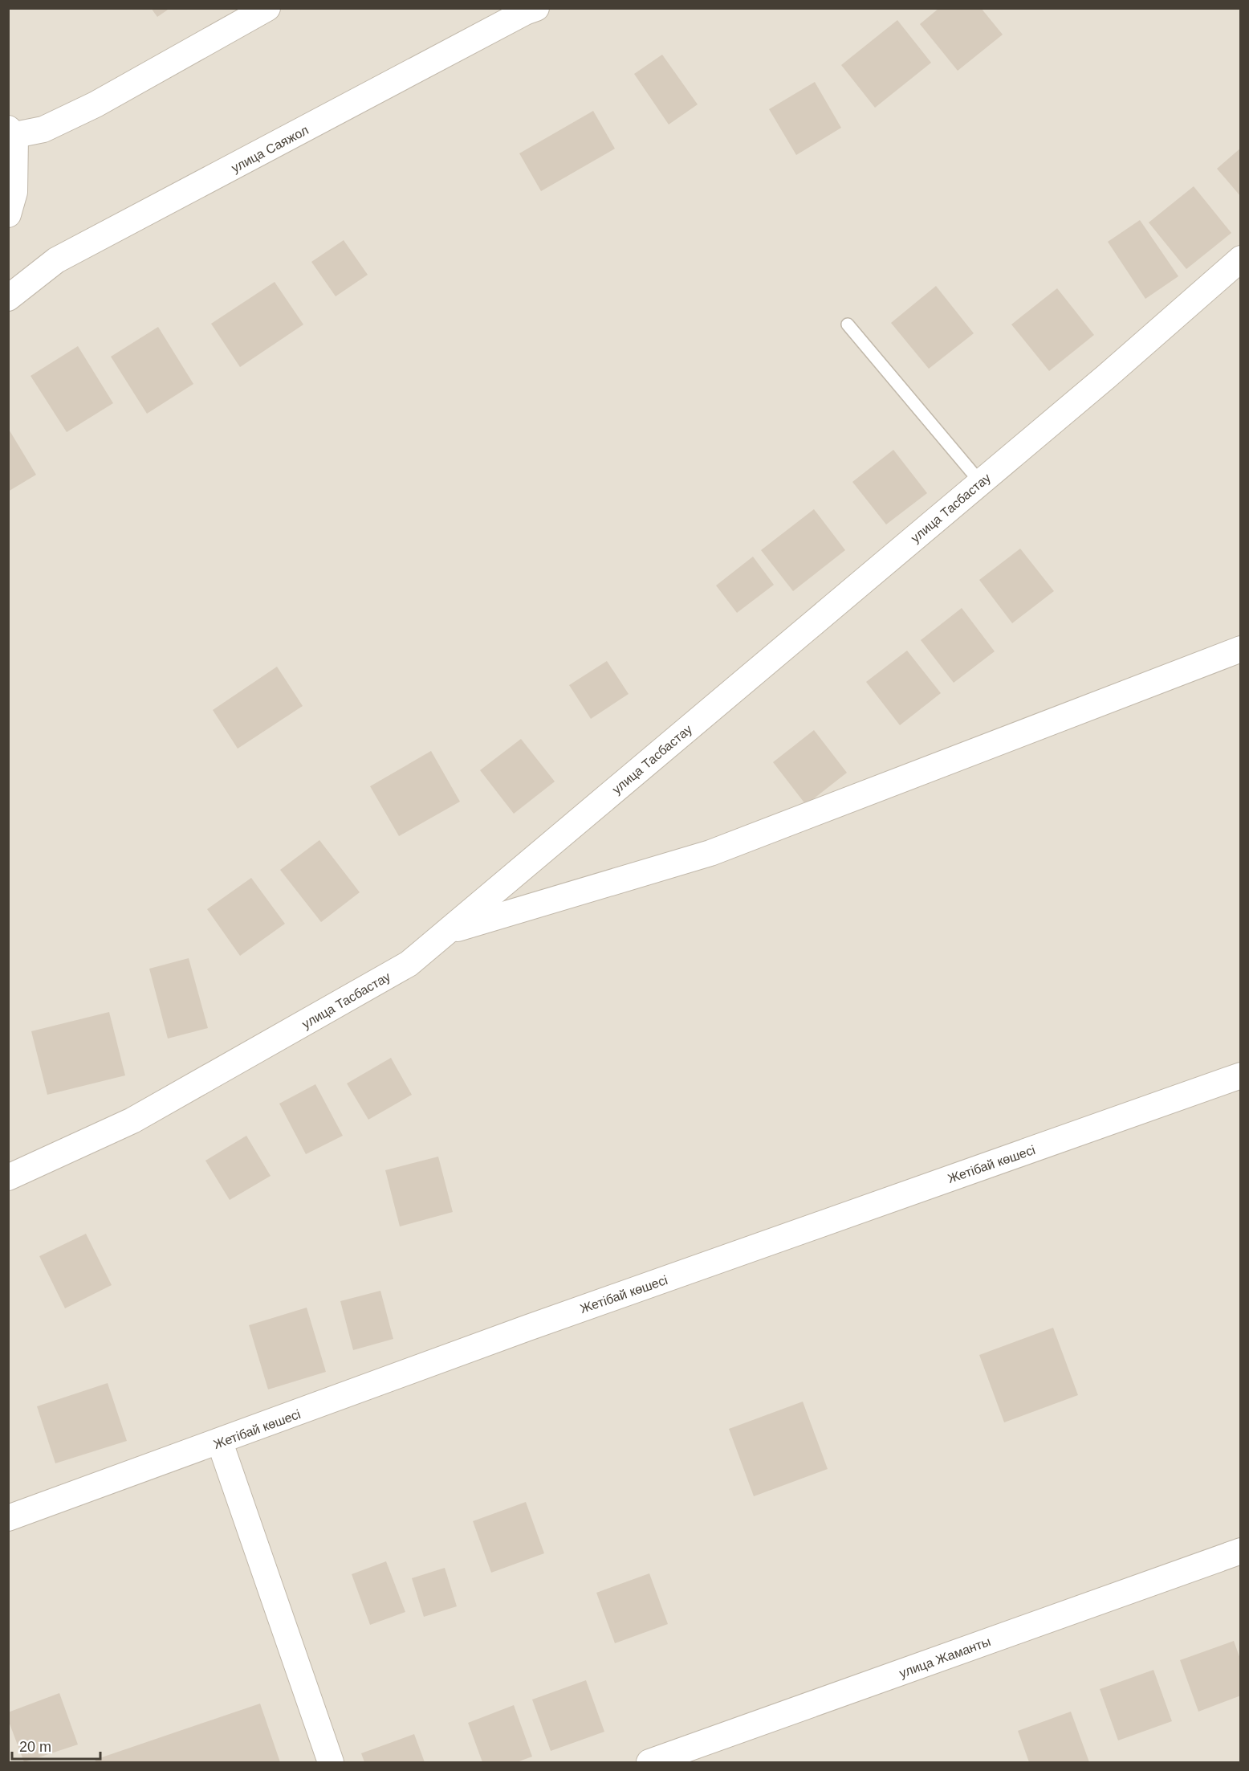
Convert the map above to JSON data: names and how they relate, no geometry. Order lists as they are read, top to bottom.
{
  "streets": {
    "street": [
      "улица Саяжол",
      "улица Тасбастау",
      "Жетібай көшесі",
      "улица Жаманты"
    ]
  },
  "scale_bar": "20 m"
}
